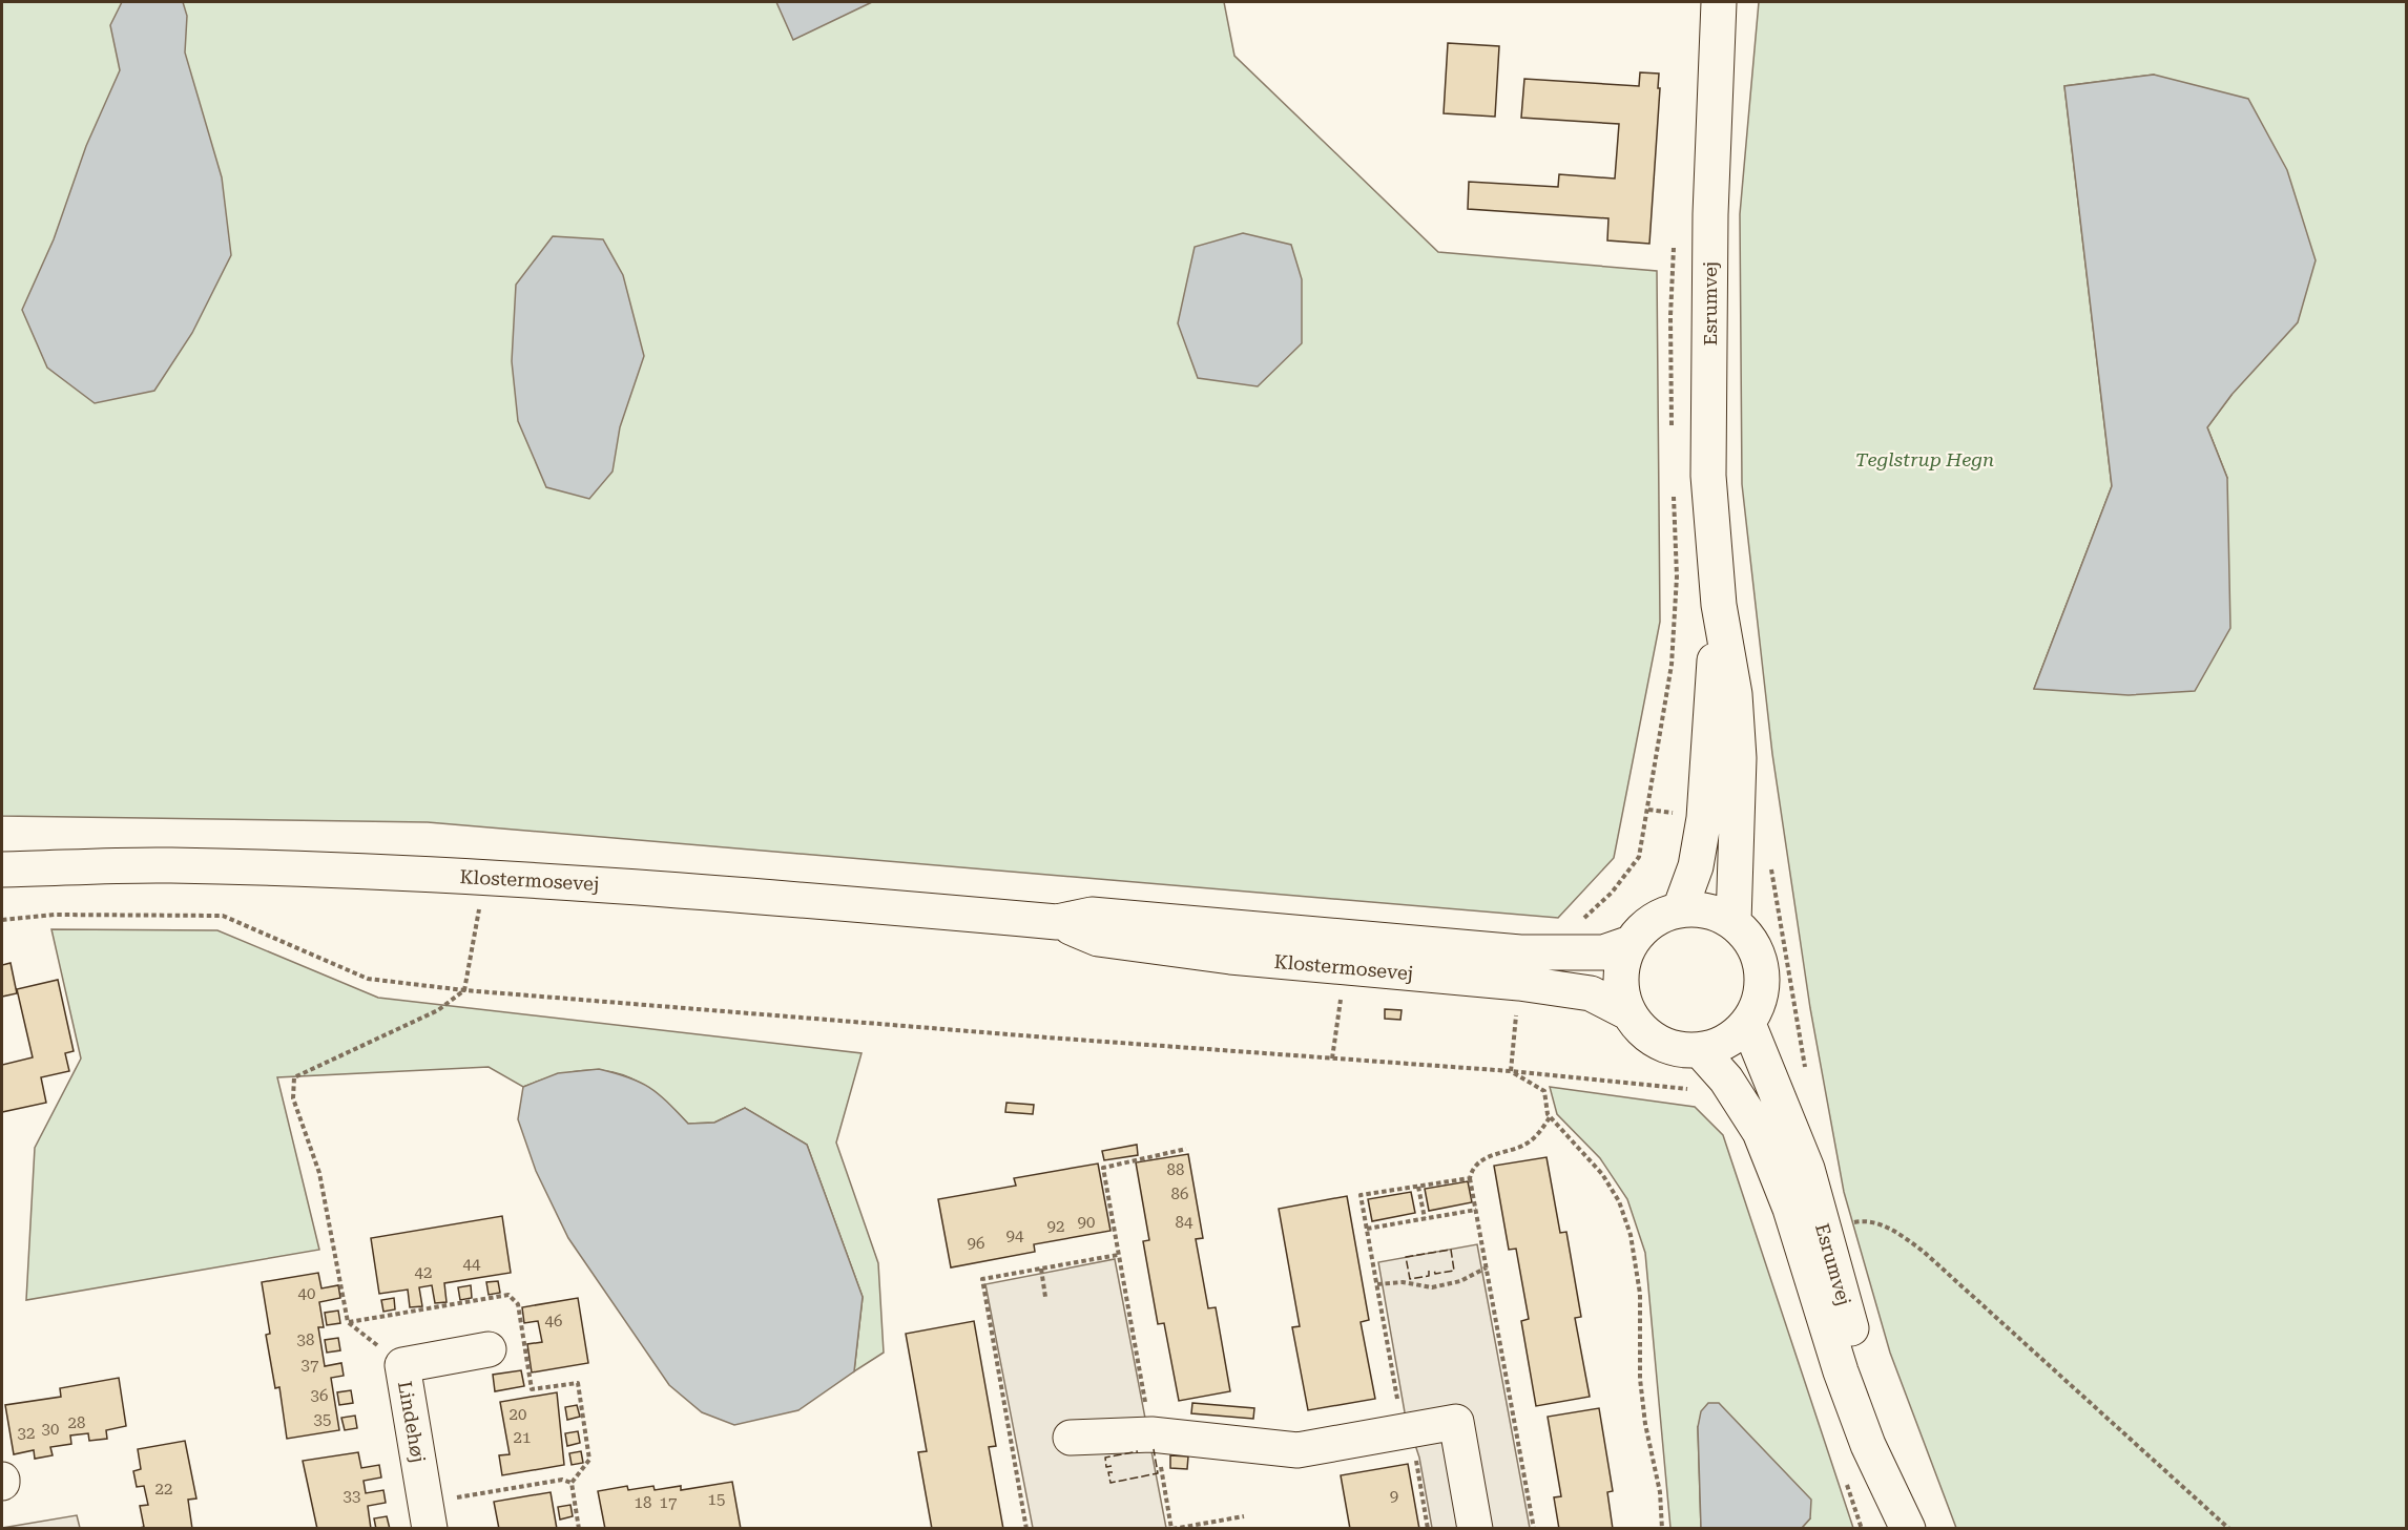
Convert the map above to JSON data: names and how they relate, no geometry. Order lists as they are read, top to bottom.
{
  "streets": {
    "main road": ["Esrumvej", "Klostermosevej", "Lindehøj"]
  },
  "crossings": [
    ["Esrumvej", "Klostermosevej"]
  ],
  "parks": ["Teglstrup Hegn"],
  "house_numbers": [
    "88",
    "86",
    "90",
    "84",
    "92",
    "94",
    "96",
    "44",
    "42",
    "40",
    "46",
    "38",
    "37",
    "36",
    "20",
    "35",
    "28",
    "30",
    "32",
    "21",
    "22",
    "33",
    "9",
    "15",
    "18",
    "17"
  ]
}
